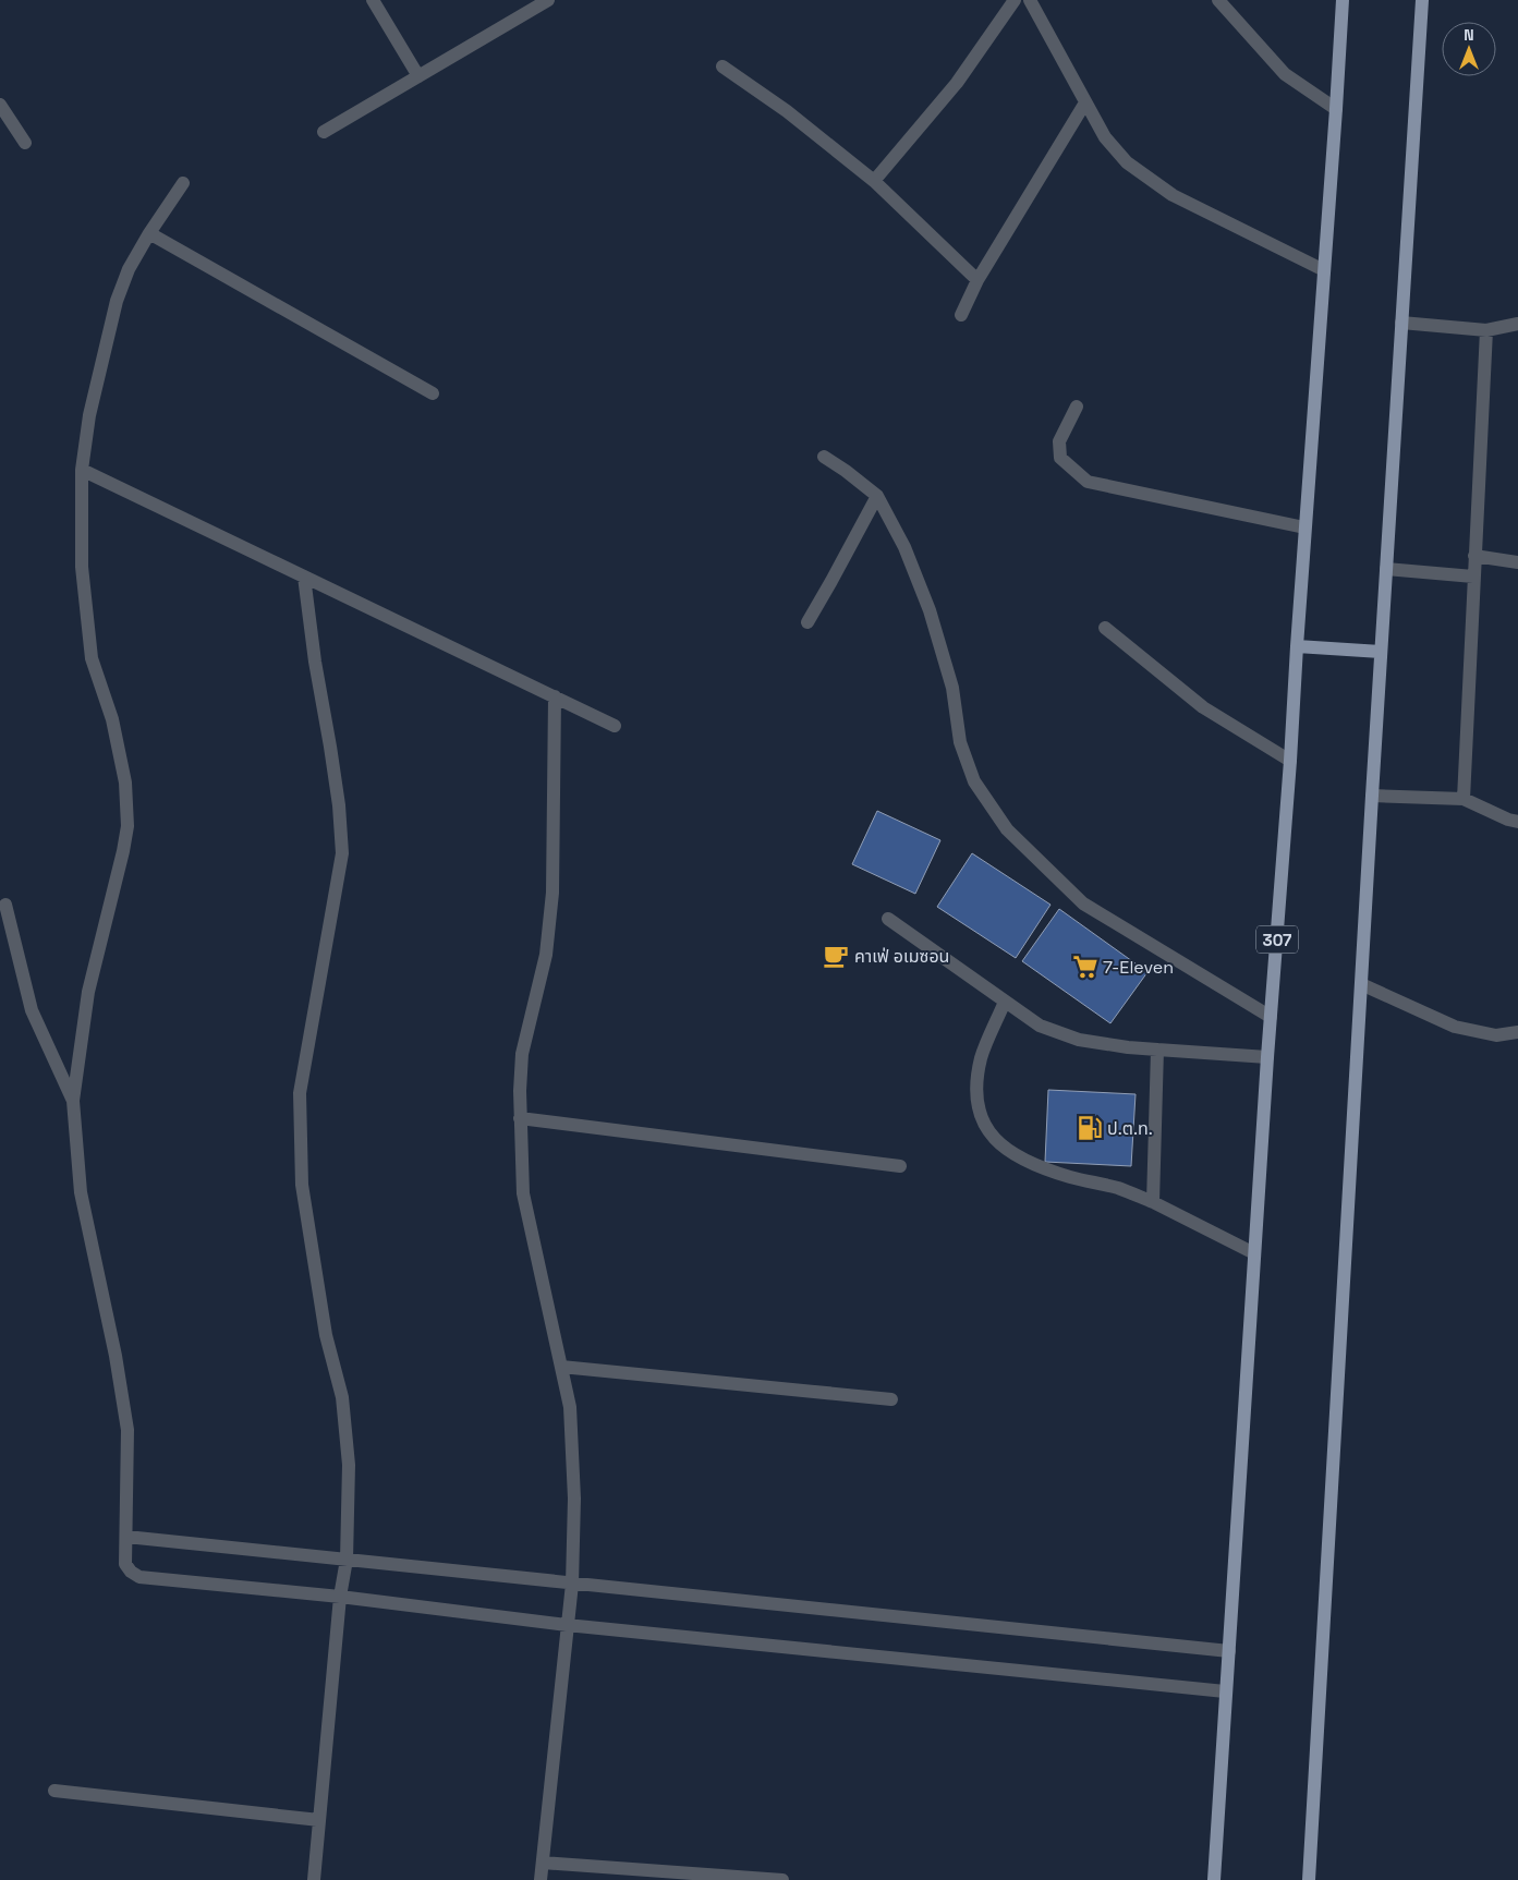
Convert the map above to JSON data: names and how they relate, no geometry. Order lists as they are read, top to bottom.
{
  "streets": {
    "main road": ["307"]
  },
  "places": {
    "cafe": ["คาเฟ่ อเมซอน"],
    "supermarket": ["7-Eleven"],
    "fuel station": ["ป.ต.ท."]
  },
  "north": "top"
}
